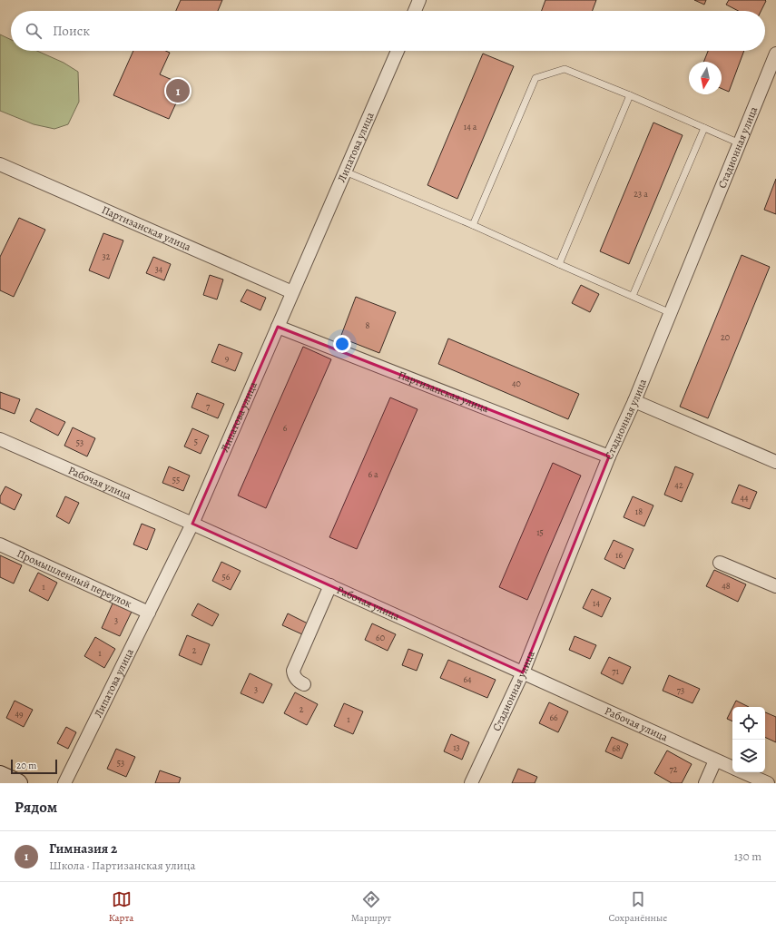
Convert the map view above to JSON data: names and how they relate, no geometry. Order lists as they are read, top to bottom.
{
  "streets": {
    "street": [
      "Липатова улица",
      "Стадионная улица",
      "Партизанская улица",
      "Рабочая улица",
      "Промышленный переулок"
    ]
  },
  "crossings": [
    ["Липатова улица", "Партизанская улица"],
    ["Липатова улица", "Рабочая улица"],
    ["Липатова улица", "Промышленный переулок"],
    ["Стадионная улица", "Партизанская улица"],
    ["Стадионная улица", "Рабочая улица"]
  ],
  "house_numbers": [
    "14 а",
    "23 а",
    "32",
    "34",
    "8",
    "20",
    "9",
    "40",
    "7",
    "6",
    "5",
    "53",
    "6 а",
    "55",
    "42",
    "44",
    "18",
    "15",
    "16",
    "56",
    "48",
    "1",
    "14",
    "3",
    "60",
    "2",
    "1",
    "71",
    "64",
    "3",
    "73",
    "2",
    "49",
    "66",
    "1",
    "13",
    "68",
    "53",
    "72"
  ],
  "scale_bar": "20 m",
  "north": "bottom",
  "page": {
    "search": "Поиск",
    "pins": "1",
    "scale": "20 m",
    "heading": "Рядом",
    "list": [
      {
        "mark": "1",
        "name": "Гимназия 2",
        "note": "Школа · Партизанская улица",
        "value": "130 m"
      }
    ],
    "nav": ["Карта", "Маршрут", "Сохранённые"]
  }
}
